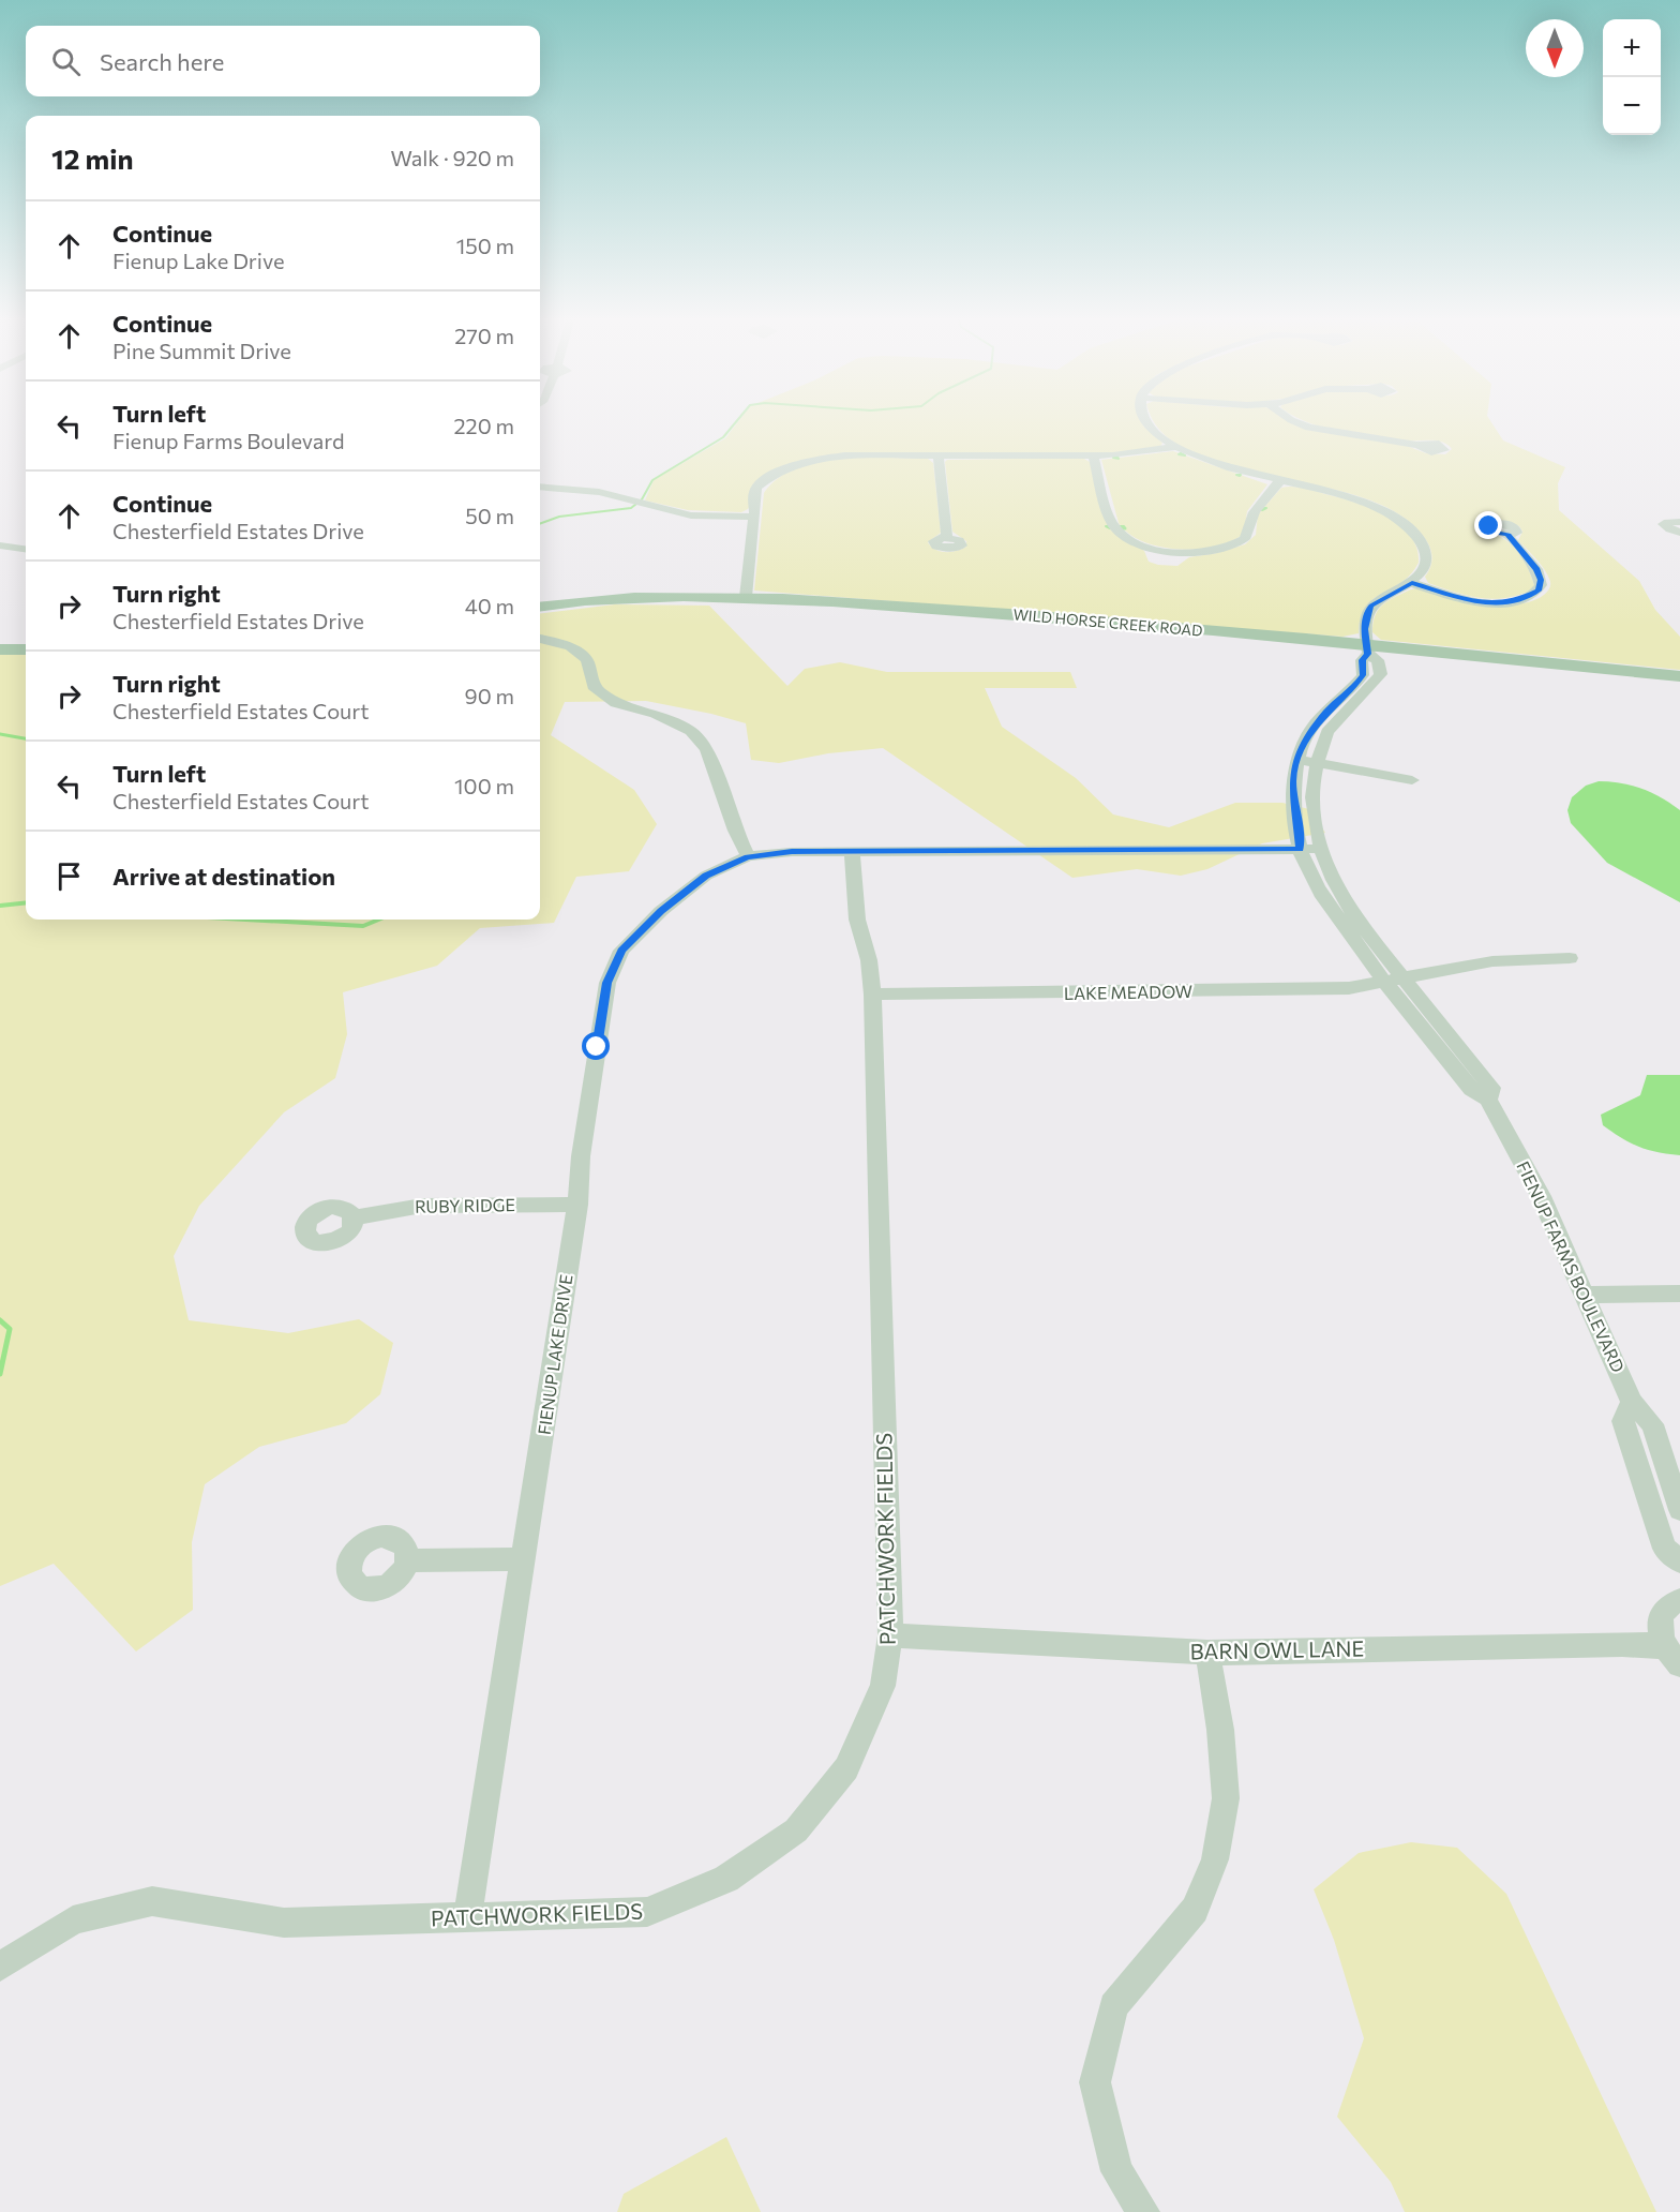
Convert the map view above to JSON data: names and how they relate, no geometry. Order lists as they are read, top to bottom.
{
  "streets": {
    "main road": ["WILD HORSE CREEK ROAD"],
    "street": [
      "LAKE MEADOW",
      "RUBY RIDGE",
      "FIENUP FARMS BOULEVARD",
      "FIENUP LAKE DRIVE",
      "PATCHWORK FIELDS",
      "BARN OWL LANE"
    ]
  },
  "crossings": [
    ["WILD HORSE CREEK ROAD", "FIENUP FARMS BOULEVARD"],
    ["LAKE MEADOW", "FIENUP FARMS BOULEVARD"],
    ["LAKE MEADOW", "PATCHWORK FIELDS"],
    ["RUBY RIDGE", "FIENUP LAKE DRIVE"],
    ["FIENUP FARMS BOULEVARD", "FIENUP LAKE DRIVE"],
    ["FIENUP LAKE DRIVE", "PATCHWORK FIELDS"],
    ["PATCHWORK FIELDS", "BARN OWL LANE"]
  ],
  "north": "bottom",
  "page": {
    "map_buttons": ["+", "−"],
    "search": "Search here",
    "heading": ["12 min", "Walk · 920 m"],
    "list": [
      ["Continue", "Fienup Lake Drive", "150 m"],
      ["Continue", "Pine Summit Drive", "270 m"],
      ["Turn left", "Fienup Farms Boulevard", "220 m"],
      ["Continue", "Chesterfield Estates Drive", "50 m"],
      ["Turn right", "Chesterfield Estates Drive", "40 m"],
      ["Turn right", "Chesterfield Estates Court", "90 m"],
      ["Turn left", "Chesterfield Estates Court", "100 m"],
      "Arrive at destination"
    ]
  }
}
